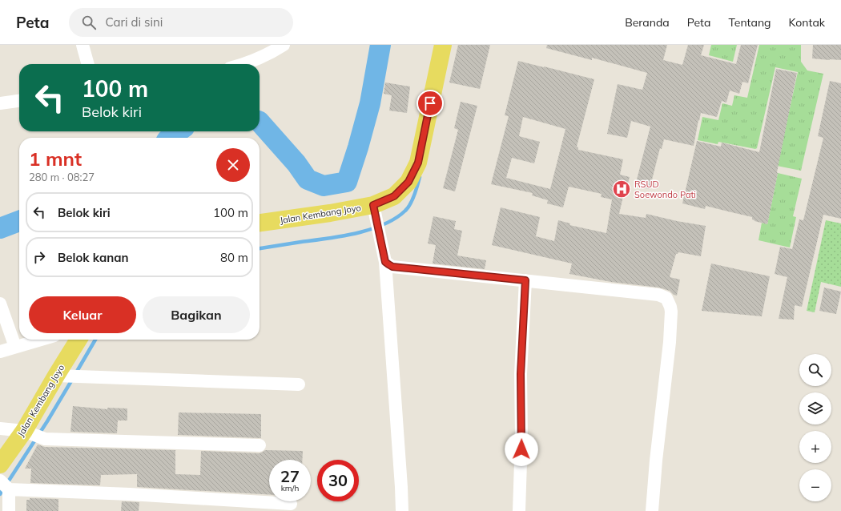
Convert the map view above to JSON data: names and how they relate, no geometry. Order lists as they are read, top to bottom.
{
  "streets": {
    "main road": ["Jalan Kembang Joyo"]
  },
  "places": {
    "hospital": ["RSUD Soewondo Pati"]
  },
  "page": {
    "header": "Peta",
    "search": "Cari di sini",
    "nav": [
      "Beranda",
      "Peta",
      "Tentang",
      "Kontak"
    ],
    "turn": ["100 m", "Belok kiri"],
    "heading": ["1 mnt", "280 m · 08:27"],
    "list": [
      {
        "name": "Belok kiri",
        "value": "100 m"
      },
      {
        "name": "Belok kanan",
        "value": "80 m"
      }
    ],
    "buttons": ["Keluar", "Bagikan"],
    "map_buttons": ["+", "−"],
    "speed": "27 km/h",
    "limit": "30"
  }
}
